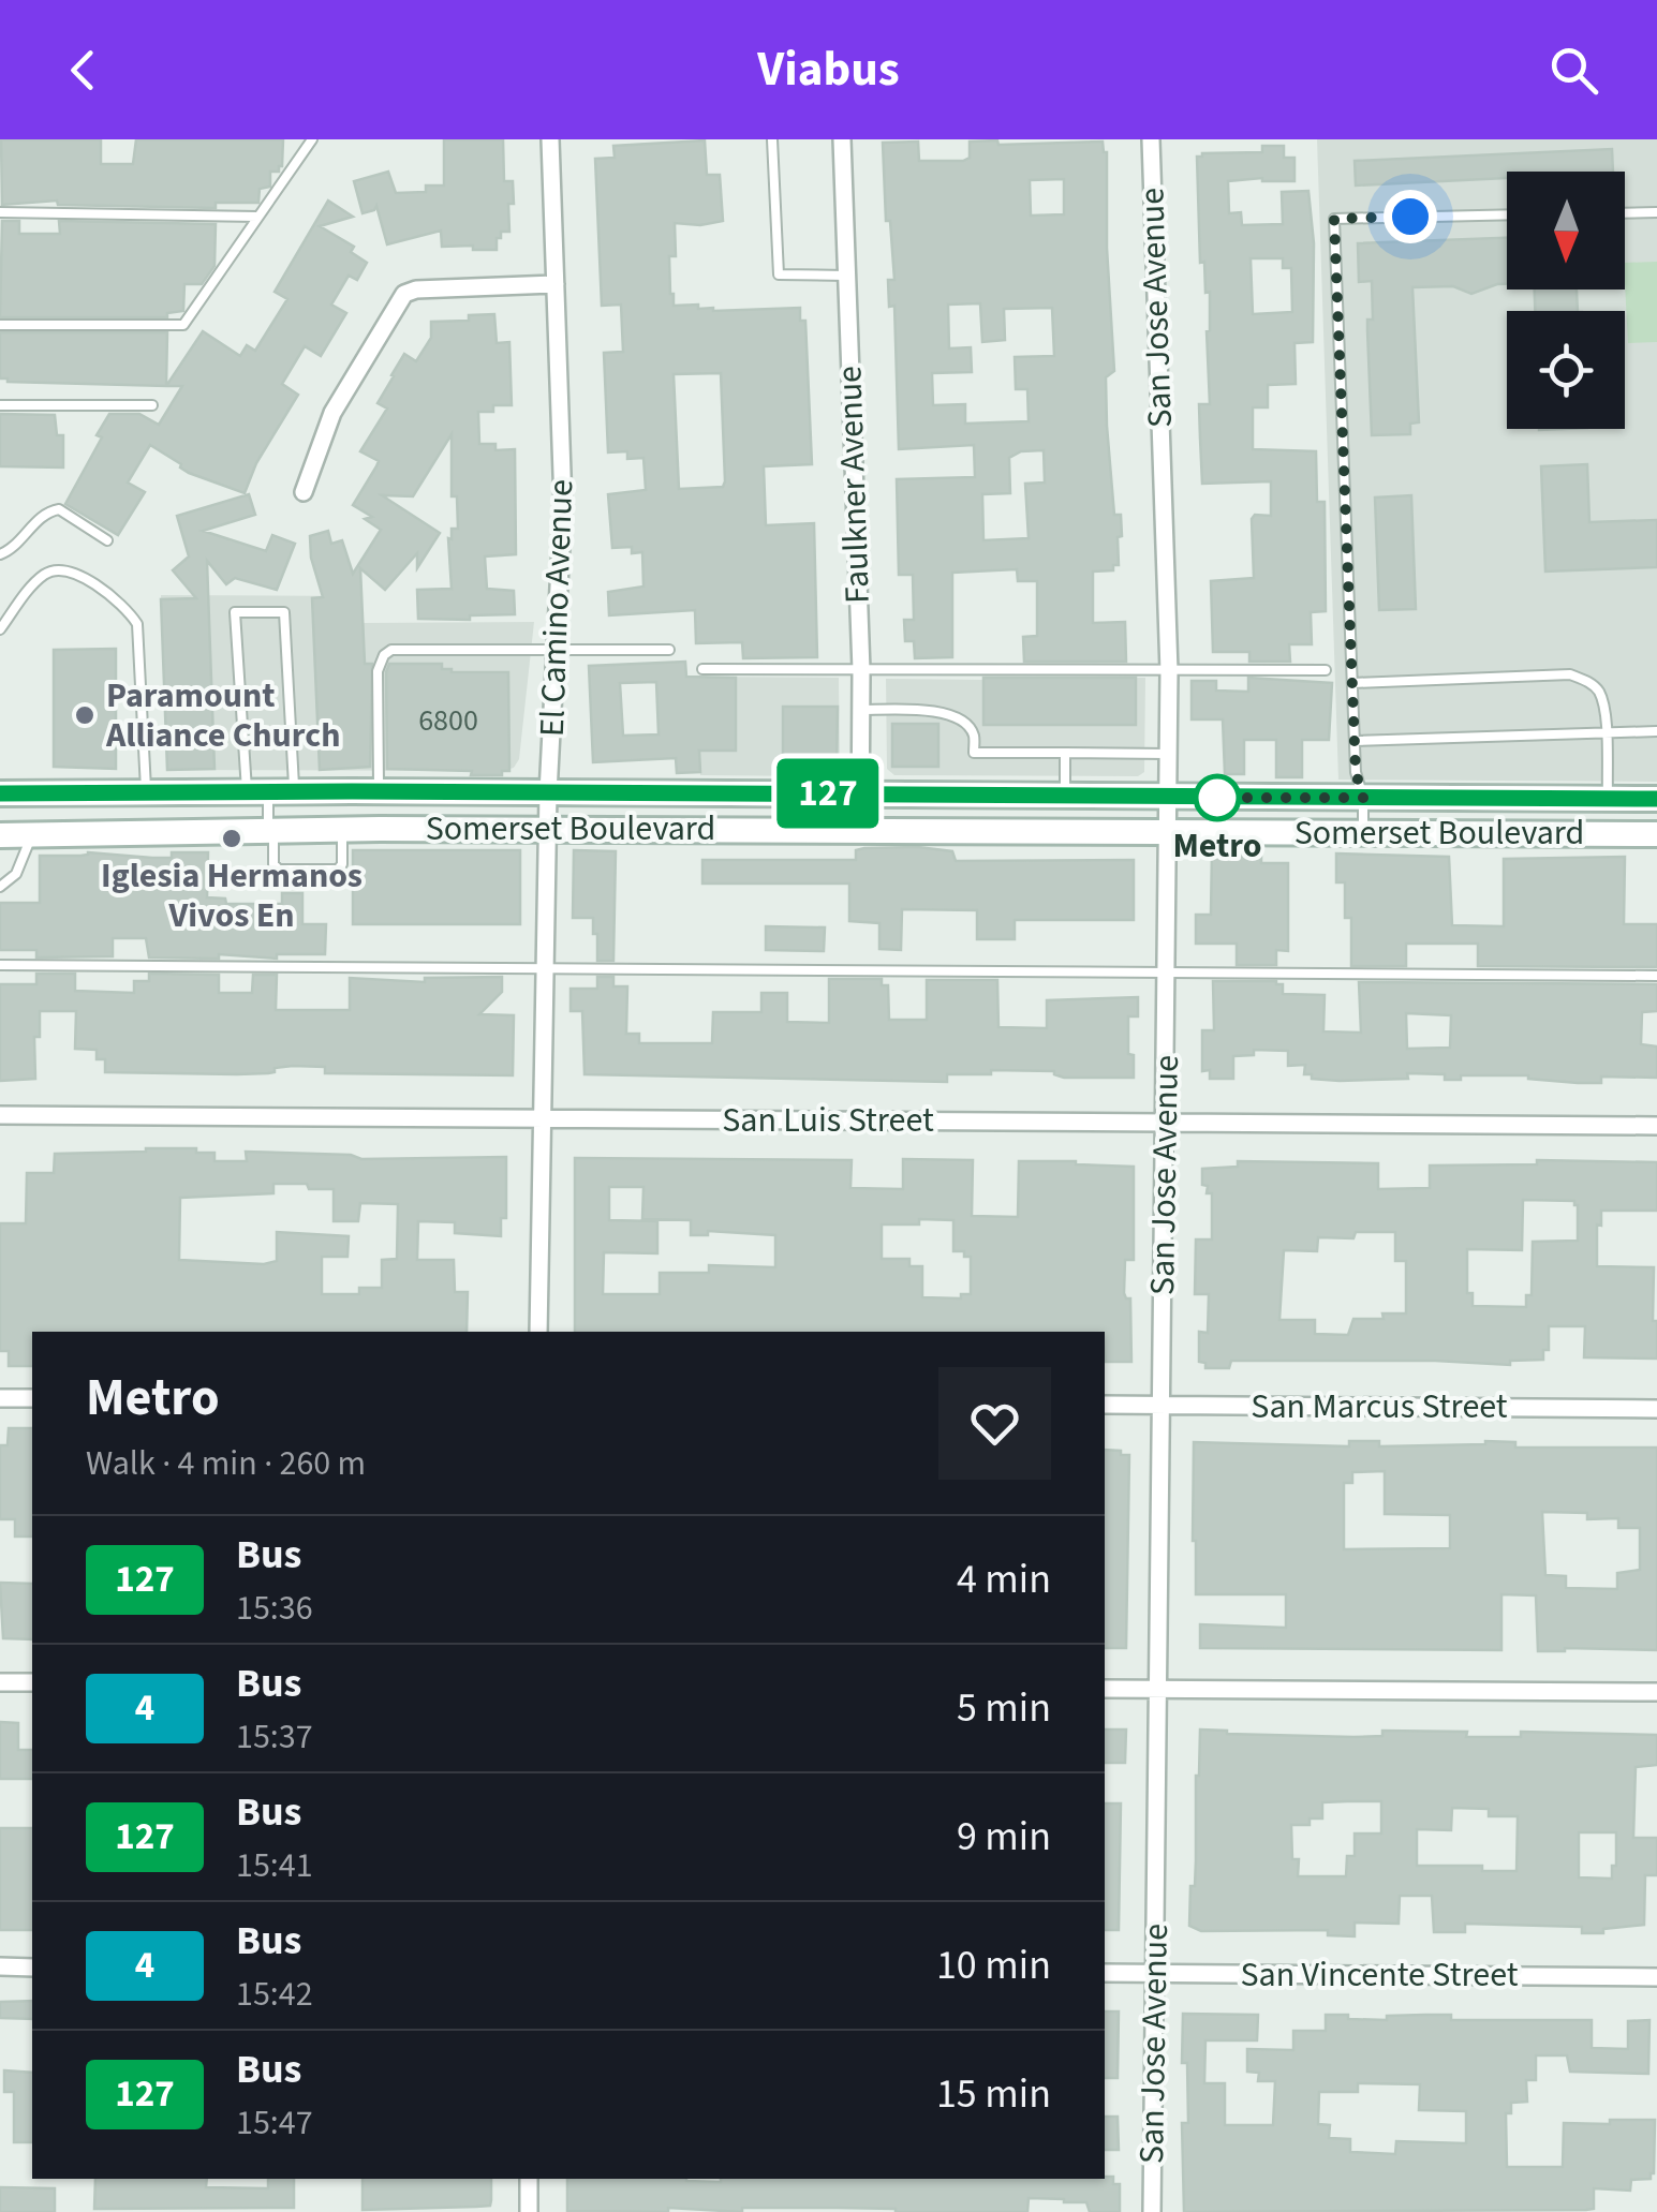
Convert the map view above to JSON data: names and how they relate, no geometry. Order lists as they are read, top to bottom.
{
  "streets": {
    "main road": ["Somerset Boulevard"],
    "street": [
      "San Jose Avenue",
      "Faulkner Avenue",
      "El Camino Avenue",
      "San Luis Street",
      "San Marcus Street",
      "San Vincente Street"
    ]
  },
  "crossings": [
    ["San Jose Avenue", "Somerset Boulevard"],
    ["San Jose Avenue", "San Luis Street"],
    ["San Jose Avenue", "San Marcus Street"],
    ["San Jose Avenue", "San Vincente Street"],
    ["Faulkner Avenue", "Somerset Boulevard"],
    ["El Camino Avenue", "Somerset Boulevard"],
    ["El Camino Avenue", "San Luis Street"]
  ],
  "places": ["Paramount Alliance Church", "Metro", "Iglesia Hermanos Vivos En"],
  "lines": ["bus line 127"],
  "house_numbers": ["6800"],
  "north": "bottom",
  "page": {
    "header": "Viabus",
    "on_map": "127",
    "heading": ["Metro", "Walk · 4 min · 260 m"],
    "list": [
      {
        "mark": "127",
        "name": "Bus",
        "note": "15:36",
        "value": "4 min"
      },
      {
        "mark": "4",
        "name": "Bus",
        "note": "15:37",
        "value": "5 min"
      },
      {
        "mark": "127",
        "name": "Bus",
        "note": "15:41",
        "value": "9 min"
      },
      {
        "mark": "4",
        "name": "Bus",
        "note": "15:42",
        "value": "10 min"
      },
      {
        "mark": "127",
        "name": "Bus",
        "note": "15:47",
        "value": "15 min"
      }
    ]
  }
}
